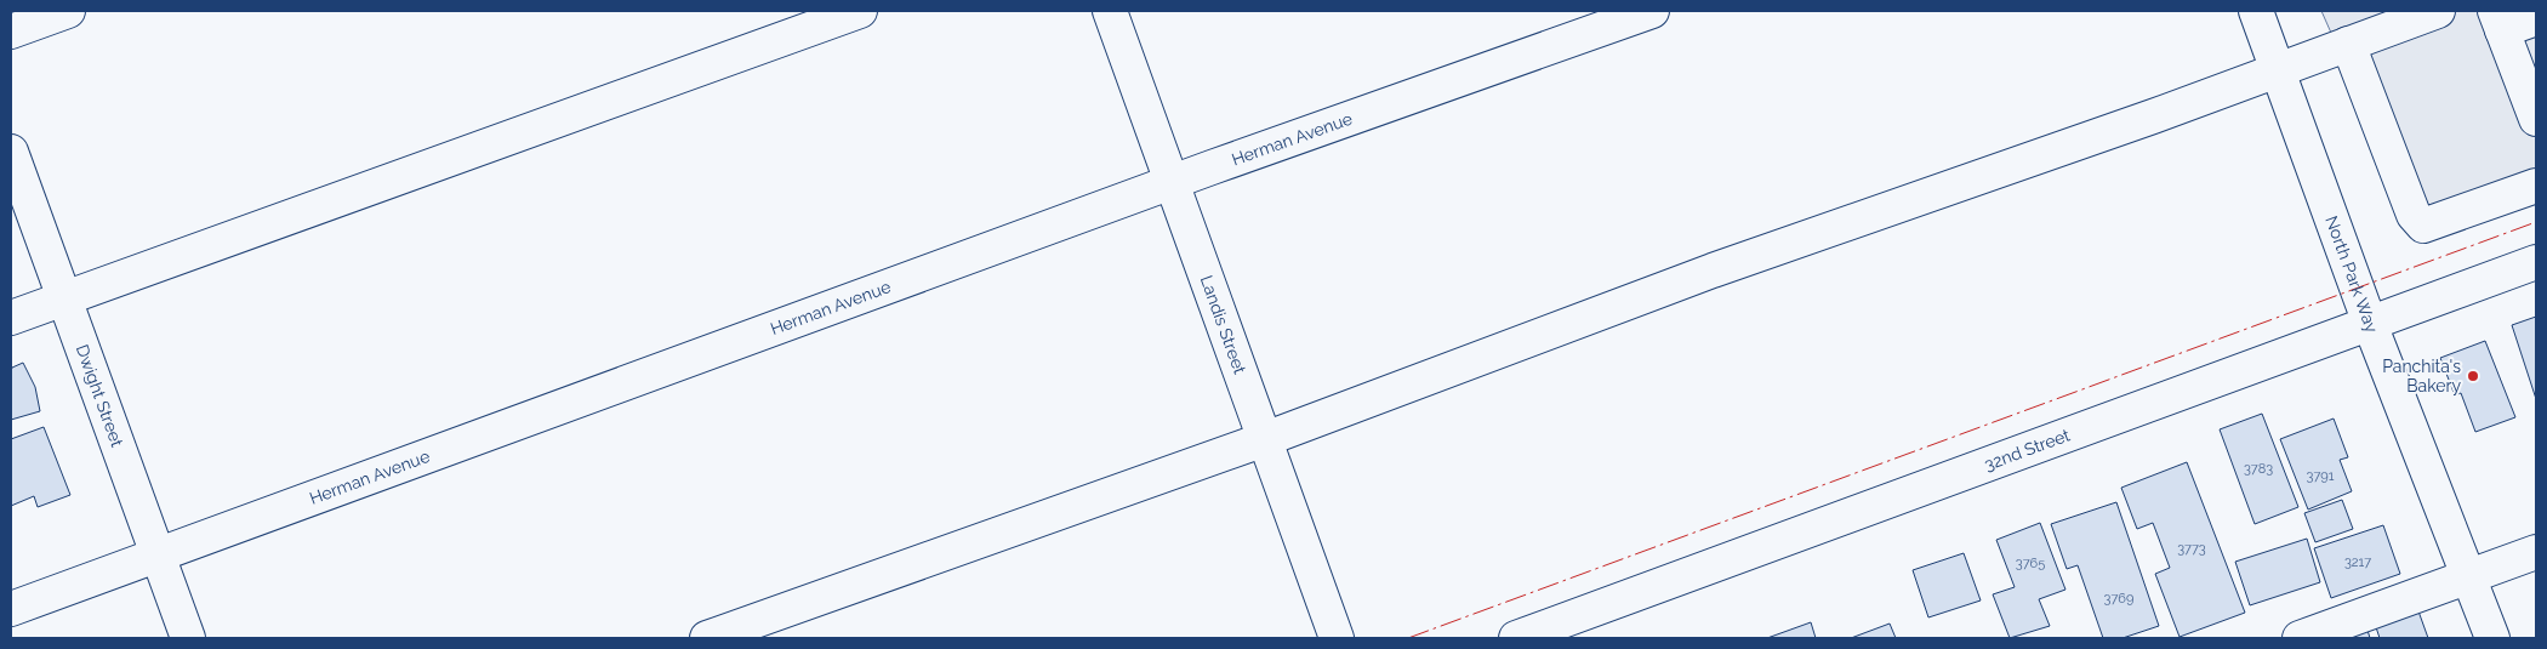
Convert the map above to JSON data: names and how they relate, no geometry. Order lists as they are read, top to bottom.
{
  "streets": {
    "street": [
      "Herman Avenue",
      "North Park Way",
      "Landis Street",
      "Dwight Street",
      "32nd Street"
    ]
  },
  "crossings": [
    ["Herman Avenue", "Landis Street"],
    ["Herman Avenue", "Dwight Street"],
    ["North Park Way", "32nd Street"]
  ],
  "places": ["Panchita's Bakery"],
  "house_numbers": [
    "3783",
    "3791",
    "3773",
    "3217",
    "3765",
    "3769"
  ]
}
